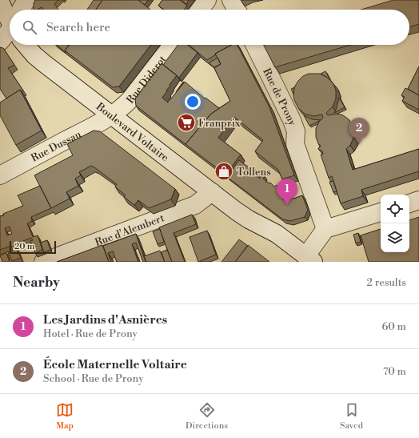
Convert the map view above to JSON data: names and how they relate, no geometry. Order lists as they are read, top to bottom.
{
  "streets": {
    "street": [
      "Rue Diderot",
      "Rue de Prony",
      "Boulevard Voltaire",
      "Rue Dussau",
      "Rue d'Alembert"
    ]
  },
  "crossings": [
    ["Rue Diderot", "Boulevard Voltaire"],
    ["Rue Diderot", "Rue Dussau"],
    ["Boulevard Voltaire", "Rue Dussau"],
    ["Boulevard Voltaire", "Rue d'Alembert"]
  ],
  "places": {
    "supermarket": ["Franprix"],
    "shop": ["Tollens"]
  },
  "scale_bar": "20 m",
  "page": {
    "search": "Search here",
    "pins": ["2", "1"],
    "scale": "20 m",
    "heading": ["Nearby", "2 results"],
    "list": [
      {
        "mark": "1",
        "name": "Les Jardins d'Asnières",
        "note": "Hotel · Rue de Prony",
        "value": "60 m"
      },
      {
        "mark": "2",
        "name": "École Maternelle Voltaire",
        "note": "School · Rue de Prony",
        "value": "70 m"
      }
    ],
    "nav": ["Map", "Directions", "Saved"]
  }
}
